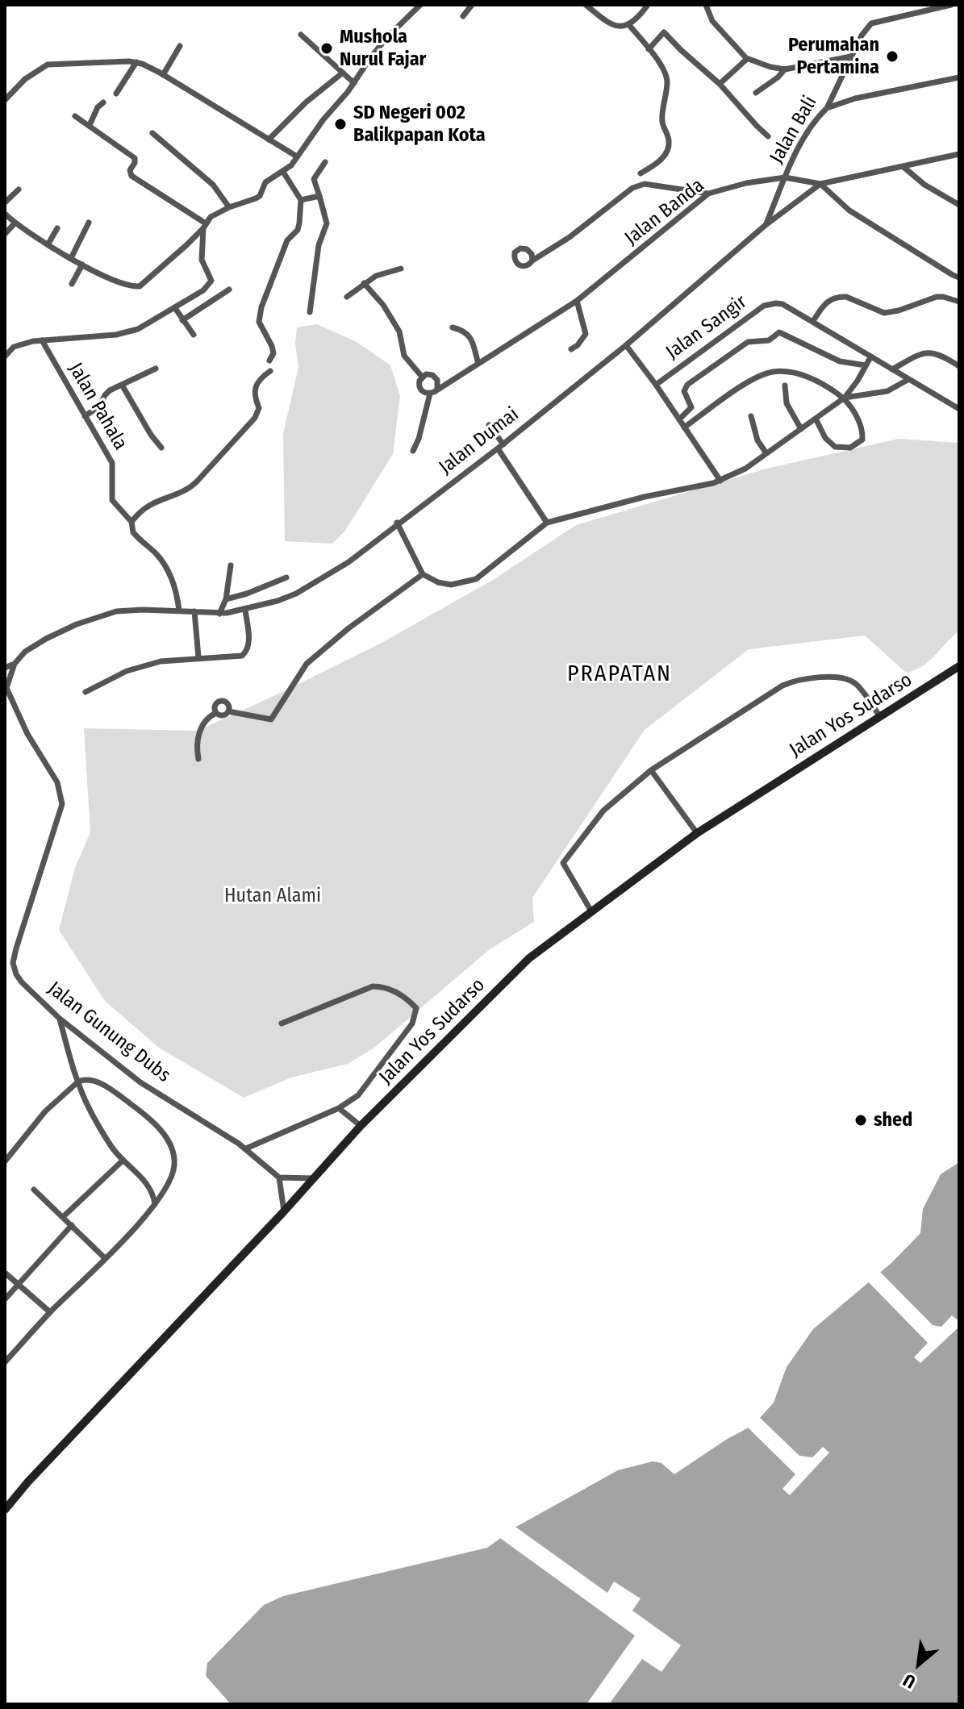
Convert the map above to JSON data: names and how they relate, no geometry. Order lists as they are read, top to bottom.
{
  "streets": {
    "main road": ["Jalan Yos Sudarso"],
    "street": [
      "Jalan Bali",
      "Jalan Banda",
      "Jalan Sangir",
      "Jalan Pahala",
      "Jalan Dumai",
      "Jalan Gunung Dubs"
    ]
  },
  "crossings": [
    ["Jalan Bali", "Jalan Banda"],
    ["Jalan Bali", "Jalan Dumai"],
    ["Jalan Banda", "Jalan Dumai"],
    ["Jalan Sangir", "Jalan Dumai"],
    ["Jalan Pahala", "Jalan Dumai"]
  ],
  "districts": ["PRAPATAN"],
  "parks": ["Hutan Alami"],
  "places": [
    "Mushola Nurul Fajar",
    "Perumahan Pertamina",
    "SD Negeri 002 Balikpapan Kota",
    "shed"
  ],
  "north": "bottom left"
}
